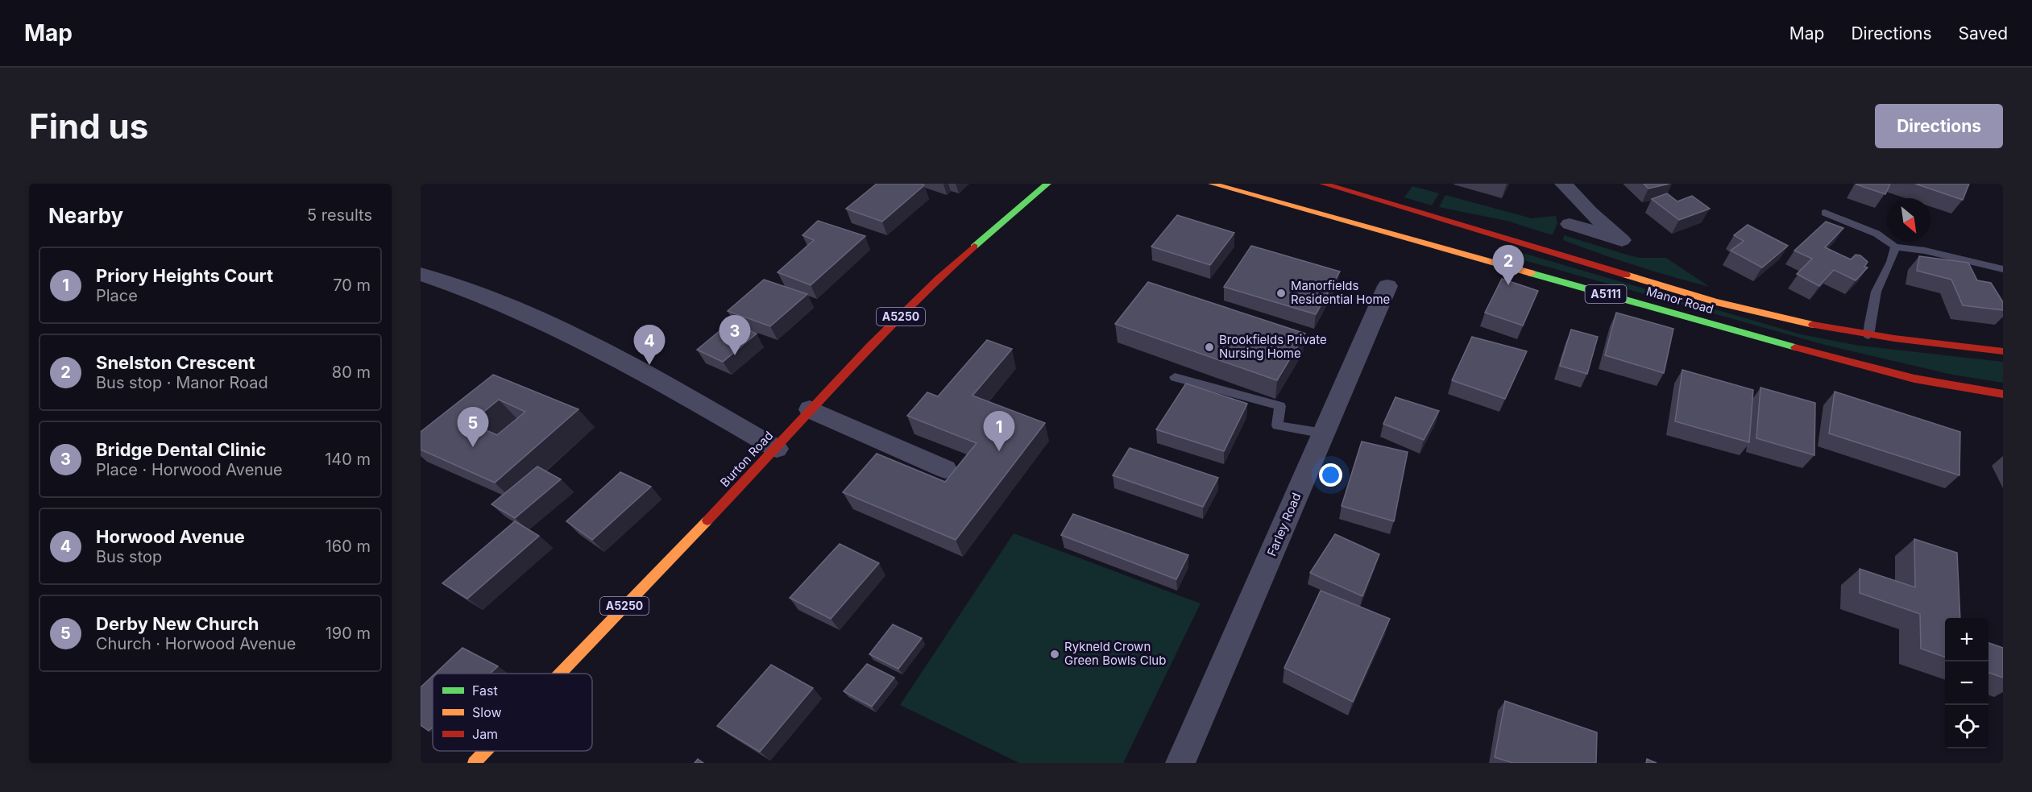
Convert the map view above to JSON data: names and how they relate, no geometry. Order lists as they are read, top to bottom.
{
  "streets": {
    "main road": [
      "A5111",
      "Manor Road",
      "A5250",
      "Burton Road"
    ],
    "street": ["Farley Road"]
  },
  "crossings": [
    ["A5250", "Burton Road"]
  ],
  "places": ["Manorfields Residential Home", "Brookfields Private Nursing Home", "Rykneld Crown Green Bowls Club"],
  "legend": ["Fast", "Slow", "Jam"],
  "north": "bottom right",
  "page": {
    "header": "Map",
    "nav": ["Map", "Directions", "Saved"],
    "buttons": "Directions",
    "title": "Find us",
    "heading": ["Nearby", "5 results"],
    "pins": [
      "2",
      "3",
      "4",
      "5",
      "1"
    ],
    "list": [
      {
        "mark": "1",
        "name": "Priory Heights Court",
        "note": "Place",
        "value": "70 m"
      },
      {
        "mark": "2",
        "name": "Snelston Crescent",
        "note": "Bus stop · Manor Road",
        "value": "80 m"
      },
      {
        "mark": "3",
        "name": "Bridge Dental Clinic",
        "note": "Place · Horwood Avenue",
        "value": "140 m"
      },
      {
        "mark": "4",
        "name": "Horwood Avenue",
        "note": "Bus stop",
        "value": "160 m"
      },
      {
        "mark": "5",
        "name": "Derby New Church",
        "note": "Church · Horwood Avenue",
        "value": "190 m"
      }
    ],
    "map_buttons": ["+", "−"]
  }
}
